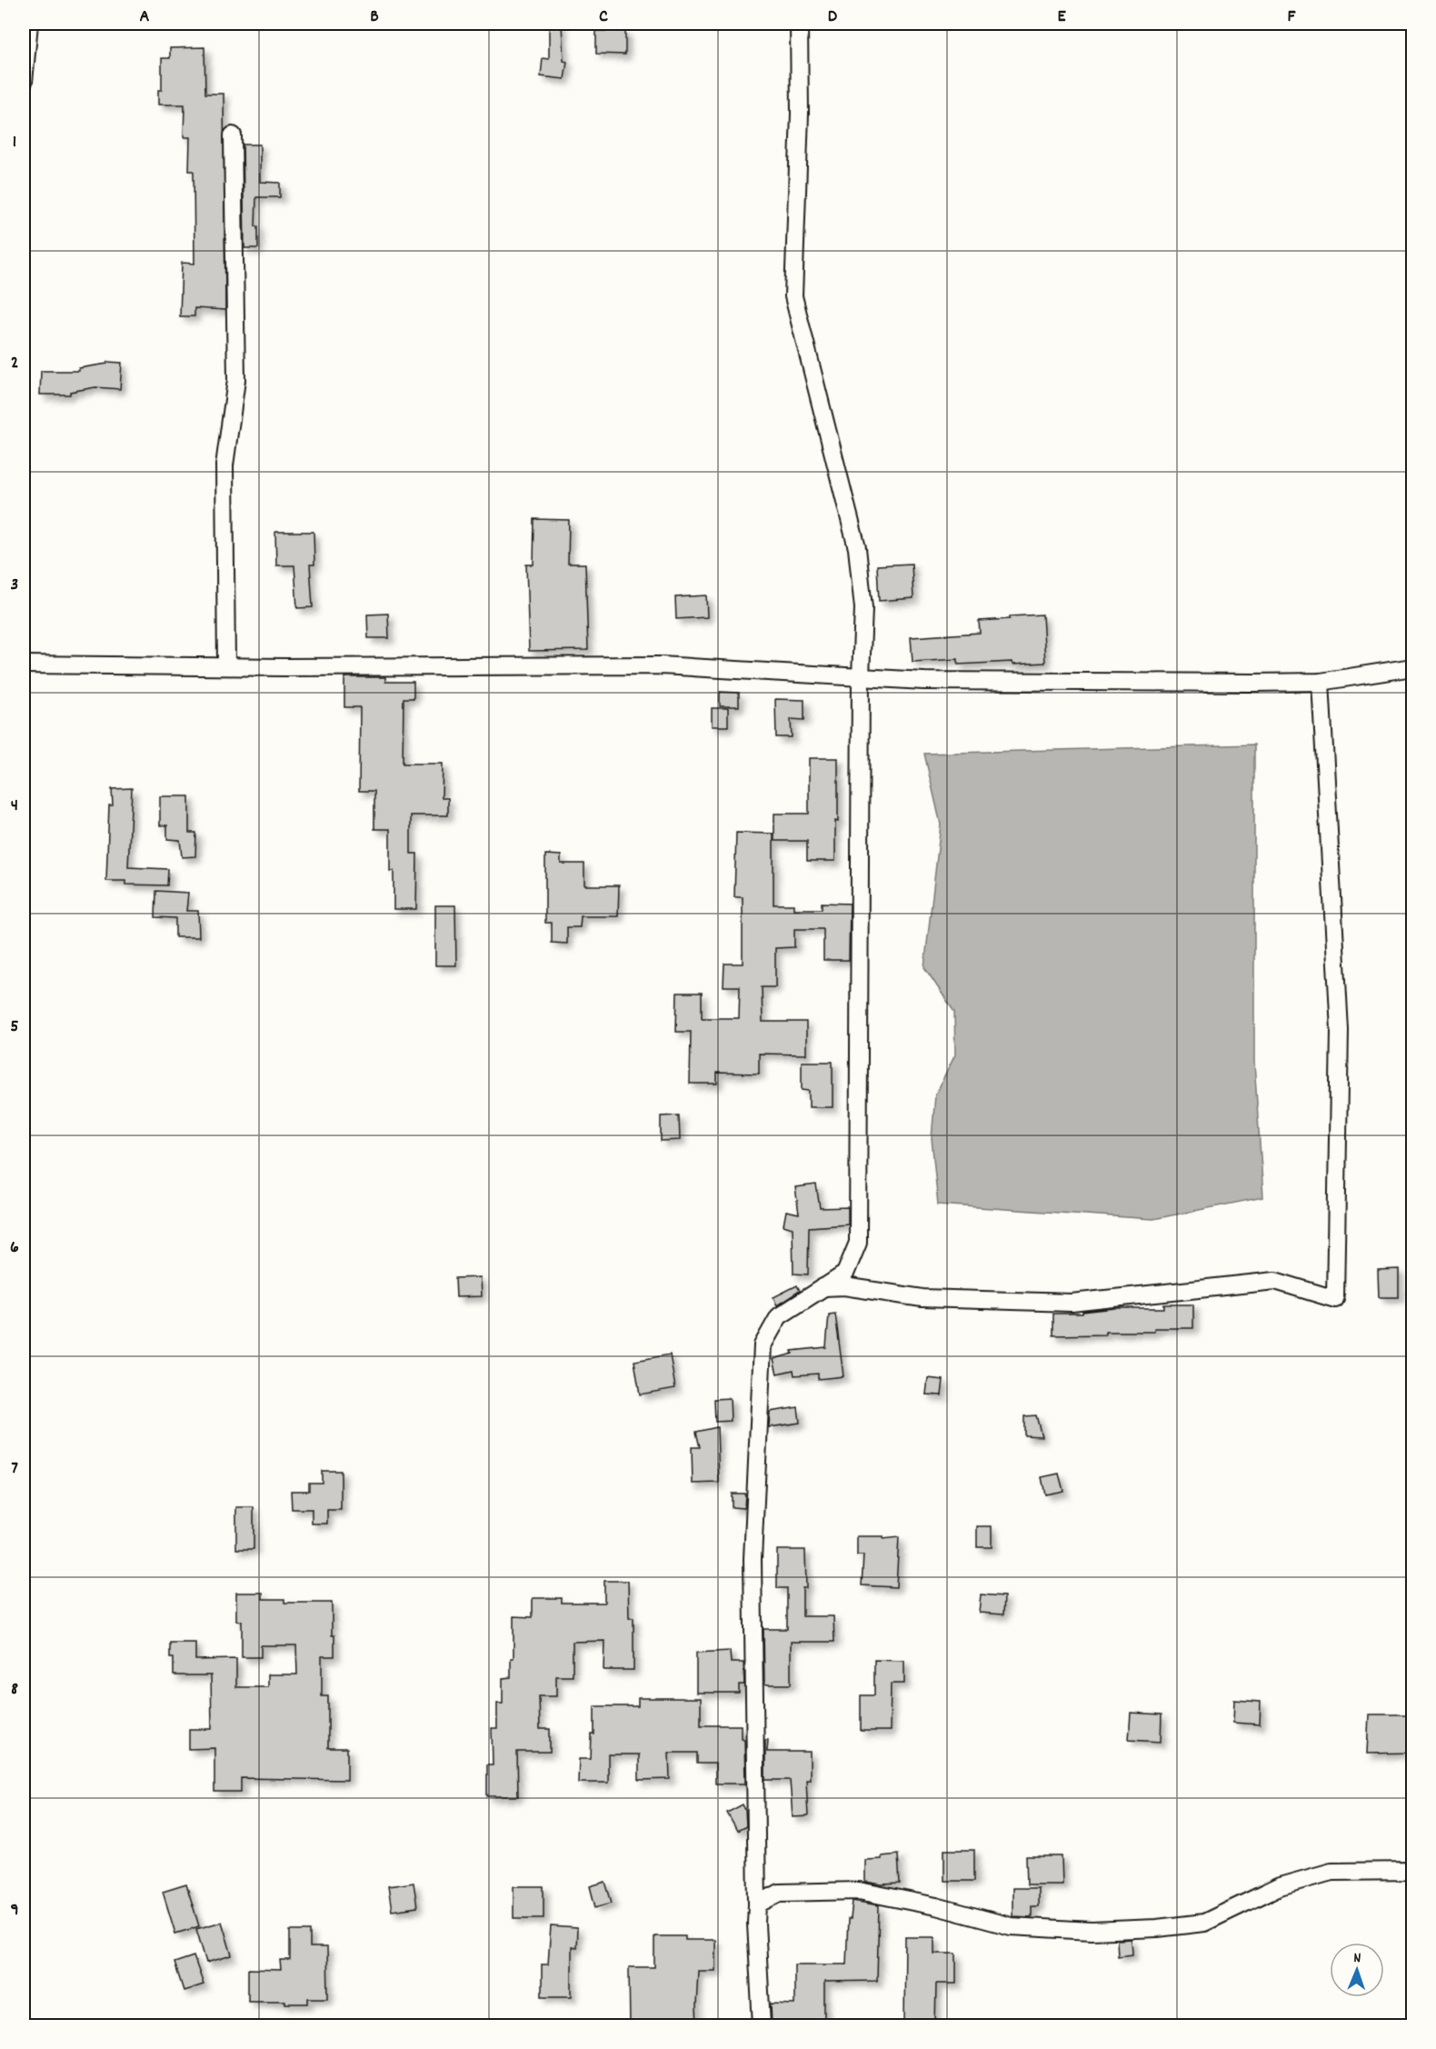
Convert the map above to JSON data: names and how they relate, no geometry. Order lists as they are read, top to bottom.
{
  "north": "top",
  "grid": {
    "columns": [
      "A",
      "B",
      "C",
      "D",
      "E",
      "F"
    ],
    "rows": [
      "1",
      "2",
      "3",
      "4",
      "5",
      "6",
      "7",
      "8",
      "9"
    ]
  }
}
